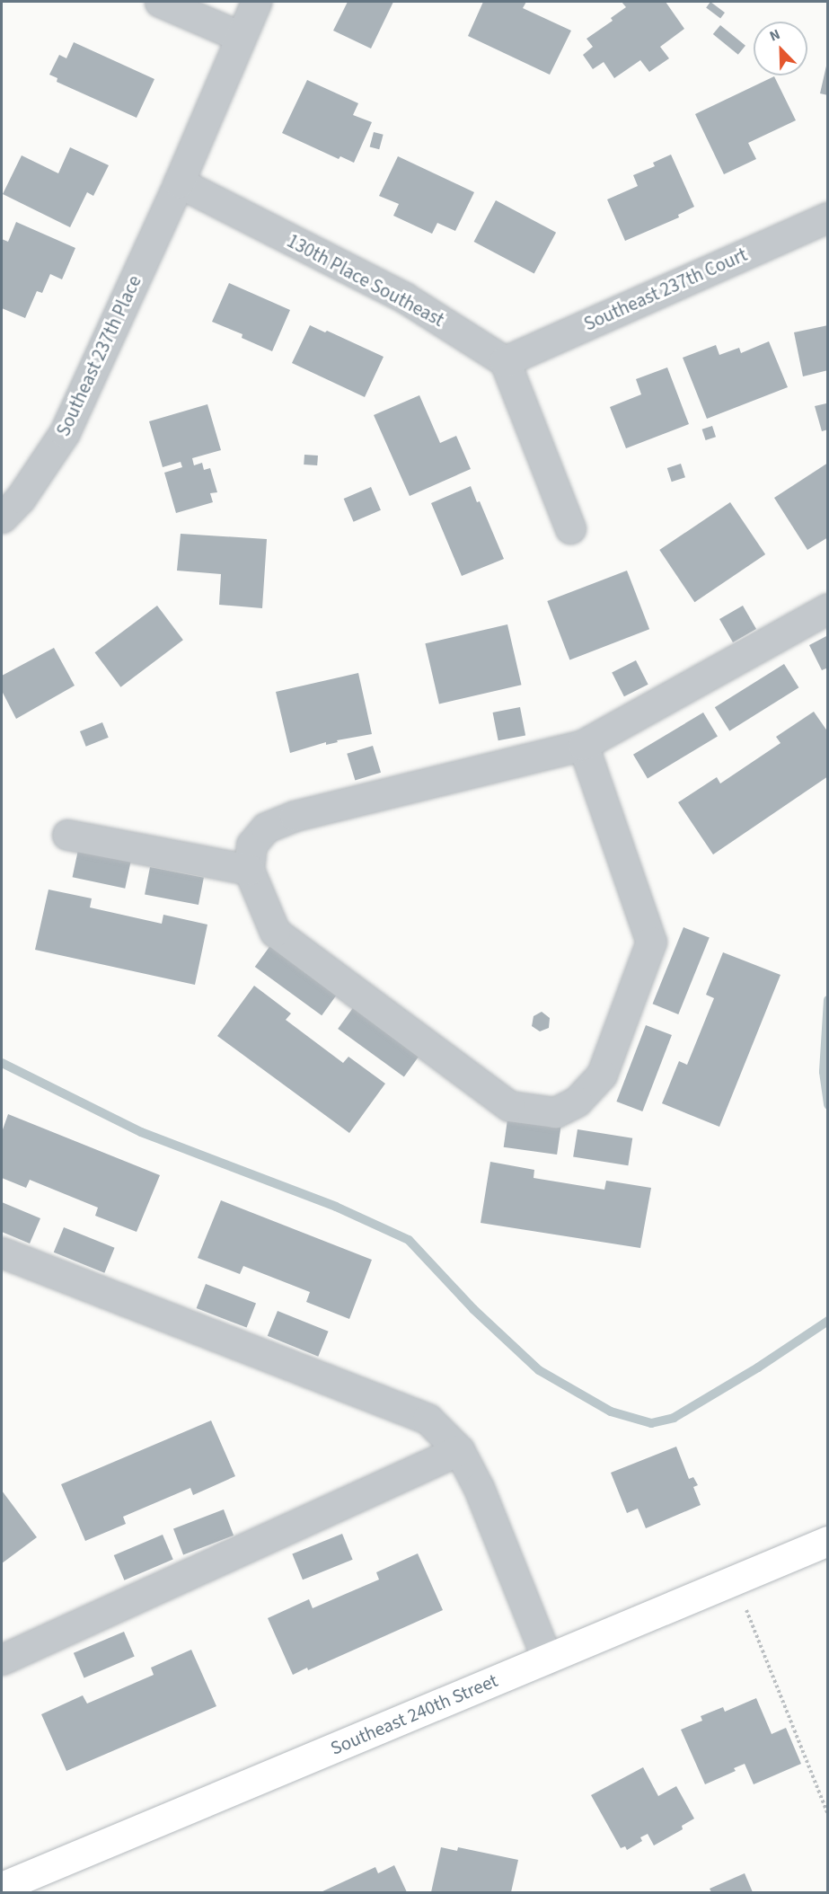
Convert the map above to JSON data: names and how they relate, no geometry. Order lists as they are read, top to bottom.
{
  "streets": {
    "main road": ["Southeast 240th Street"],
    "street": ["130th Place Southeast", "Southeast 237th Court", "Southeast 237th Place"]
  },
  "crossings": [
    ["130th Place Southeast", "Southeast 237th Court"],
    ["130th Place Southeast", "Southeast 237th Place"]
  ],
  "north": "top left"
}
